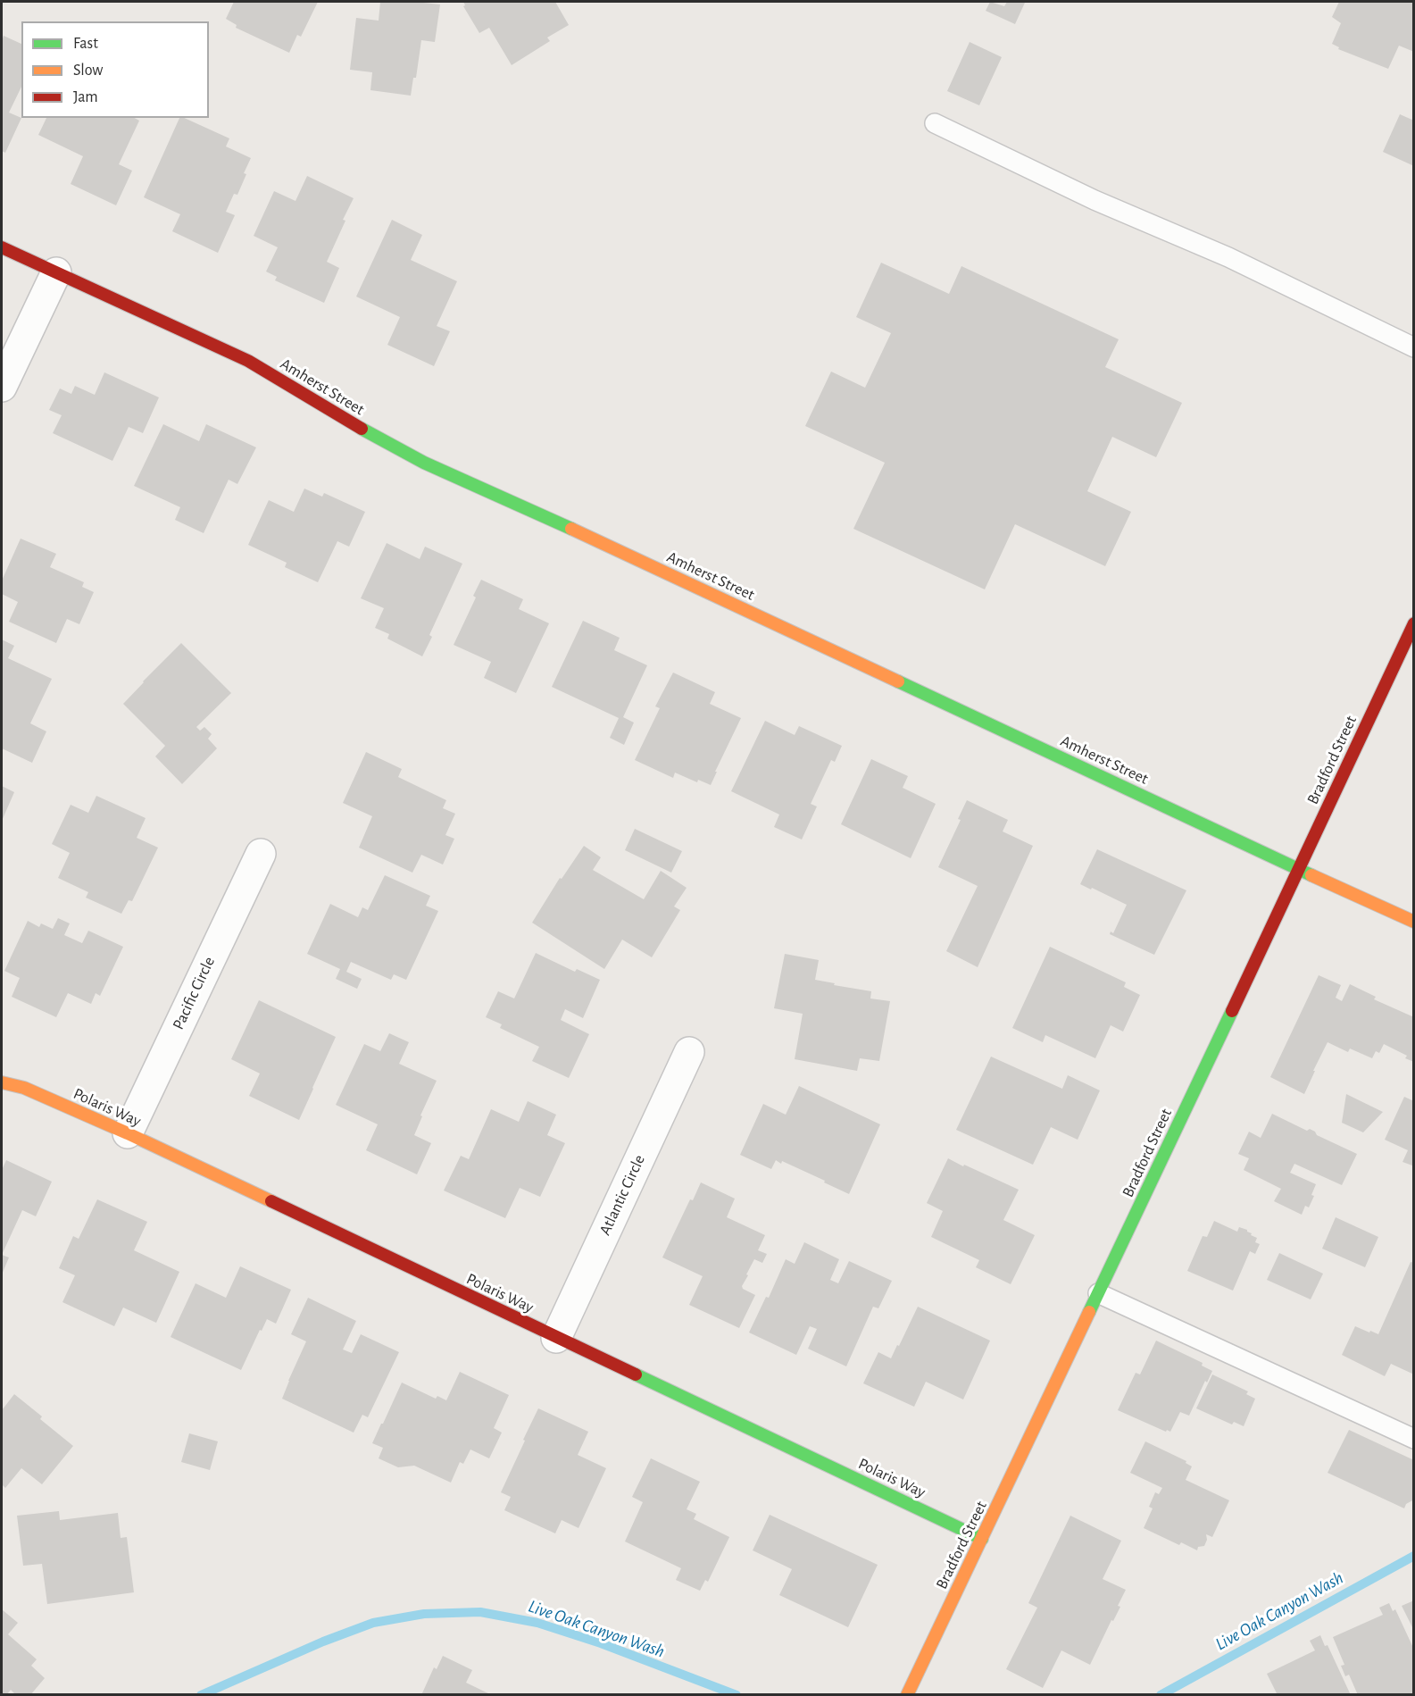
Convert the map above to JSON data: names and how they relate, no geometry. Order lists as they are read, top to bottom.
{
  "streets": {
    "street": [
      "Amherst Street",
      "Bradford Street",
      "Pacific Circle",
      "Polaris Way",
      "Atlantic Circle"
    ]
  },
  "crossings": [
    ["Amherst Street", "Bradford Street"],
    ["Bradford Street", "Polaris Way"],
    ["Pacific Circle", "Polaris Way"],
    ["Polaris Way", "Atlantic Circle"]
  ],
  "water": ["Live Oak Canyon Wash"],
  "legend": ["Fast", "Slow", "Jam"]
}
